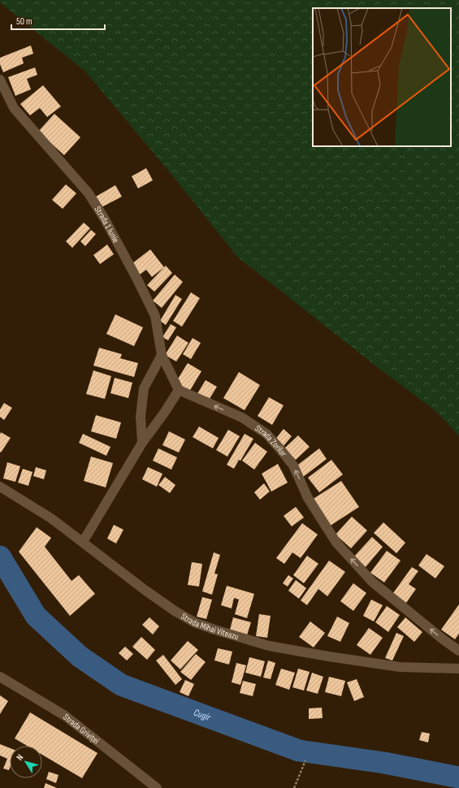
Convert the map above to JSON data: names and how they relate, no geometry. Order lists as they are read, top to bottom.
{
  "streets": {
    "street": [
      "Strada 1 Iunie",
      "Strada Zorilor",
      "Strada Mihai Viteazu",
      "Strada Griviței"
    ]
  },
  "crossings": [
    ["Strada 1 Iunie", "Strada Zorilor"]
  ],
  "one_way": ["Strada Zorilor"],
  "water": ["Cugir"],
  "scale_bar": "50 m",
  "north": "top left"
}
